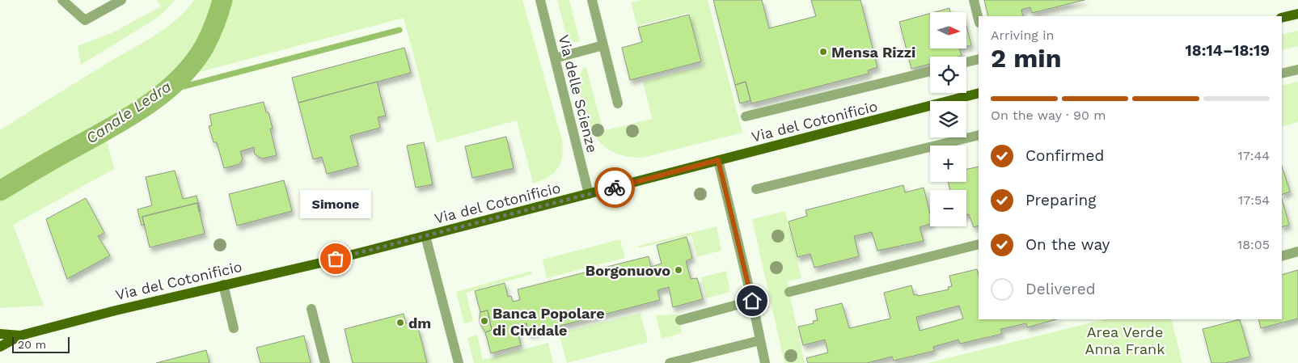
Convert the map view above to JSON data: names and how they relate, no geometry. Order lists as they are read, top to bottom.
{
  "streets": {
    "main road": ["Via del Cotonificio"],
    "street": ["Via delle Scienze"]
  },
  "crossings": [
    ["Via delle Scienze", "Via del Cotonificio"]
  ],
  "water": ["Canale Ledra"],
  "parks": ["Area Verde Anna Frank"],
  "places": [
    "Mensa Rizzi",
    "Simone",
    "Borgonuovo",
    "Banca Popolare di Cividale",
    "dm"
  ],
  "scale_bar": "20 m",
  "north": "right",
  "page": {
    "map_buttons": ["+", "−"],
    "heading": ["2 min", "Arriving in", "18:14–18:19"],
    "bar": "On the way · 90 m",
    "list": [
      ["Confirmed", "17:44"],
      ["Preparing", "17:54"],
      ["On the way", "18:05"],
      "Delivered"
    ],
    "bubble": "Simone",
    "scale": "20 m"
  }
}
